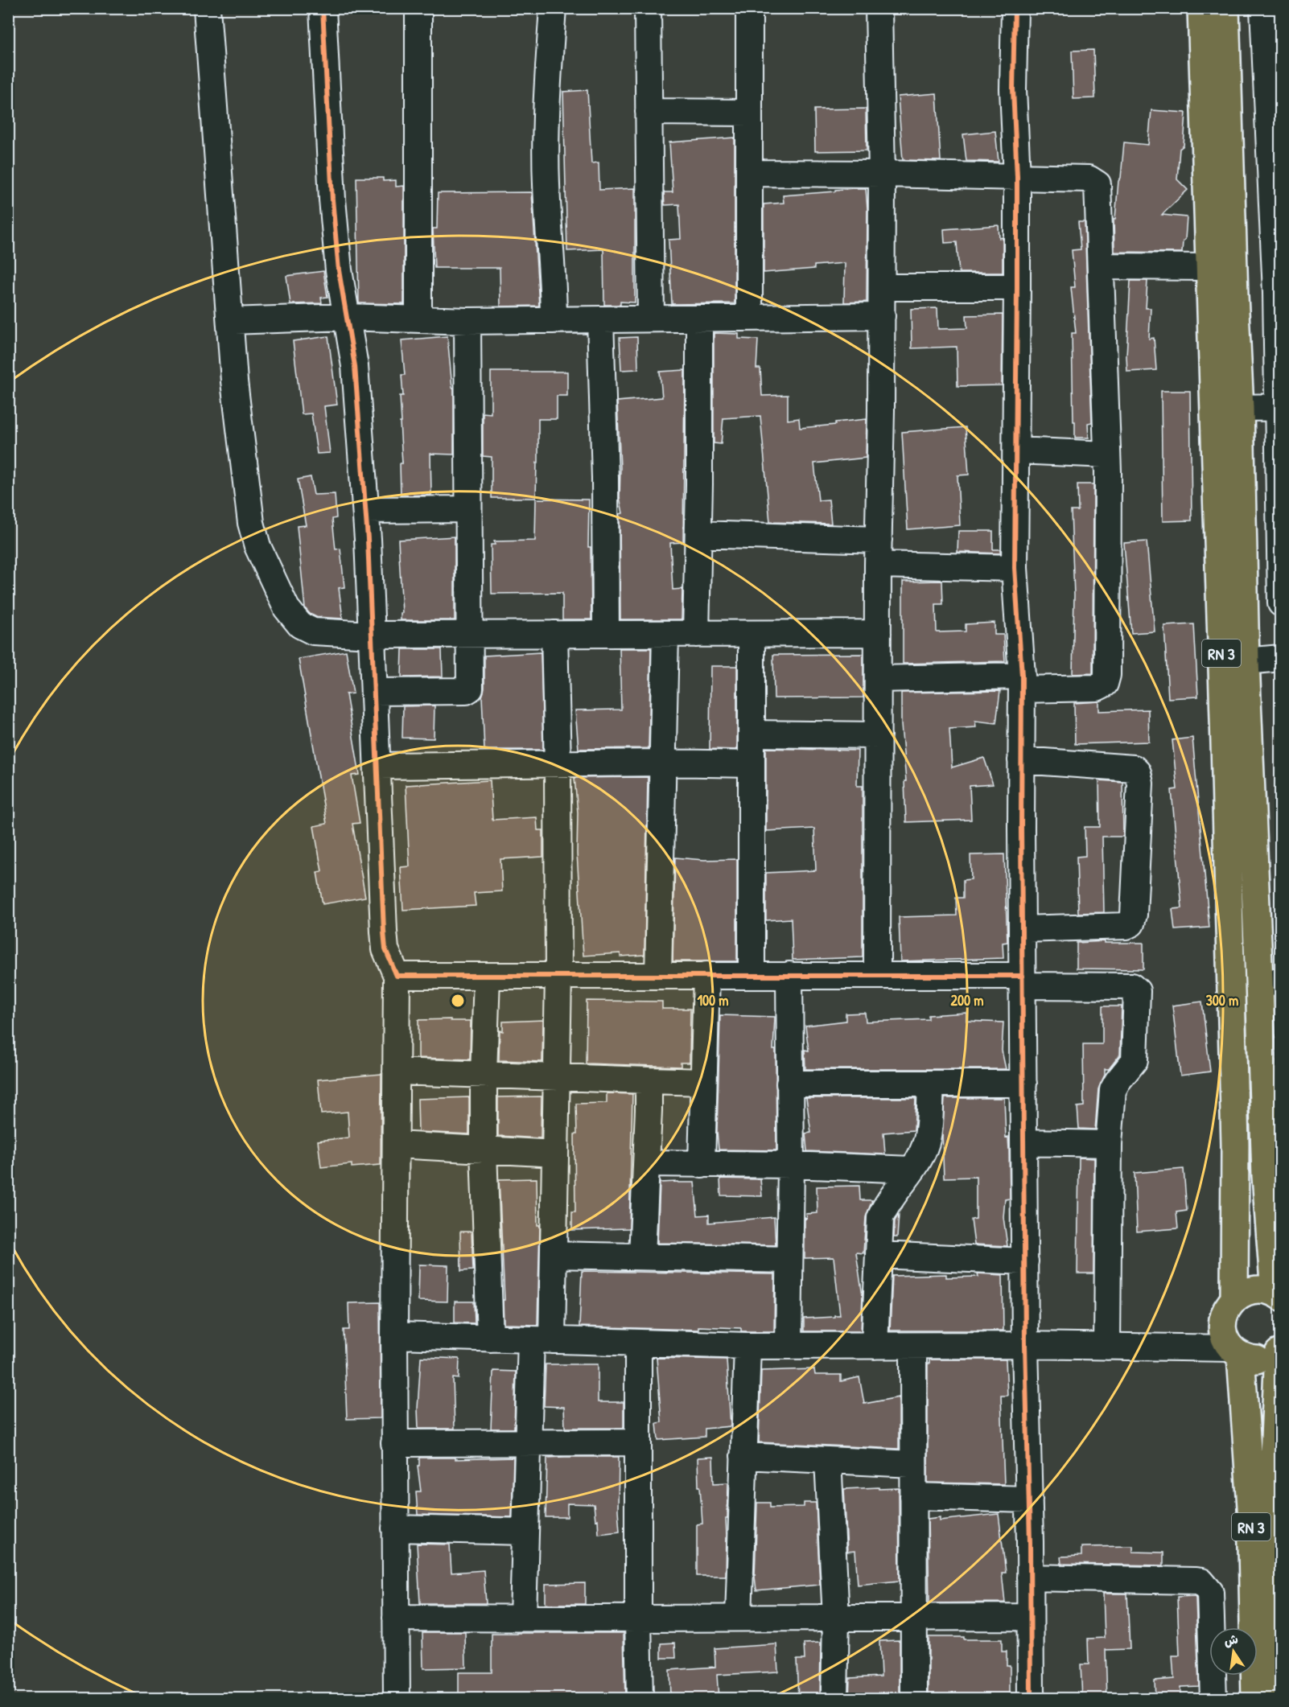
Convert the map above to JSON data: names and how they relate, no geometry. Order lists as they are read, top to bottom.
{
  "streets": {
    "highway": ["RN 3"]
  },
  "north": "top",
  "rings": ["100 m", "200 m", "300 m"]
}
